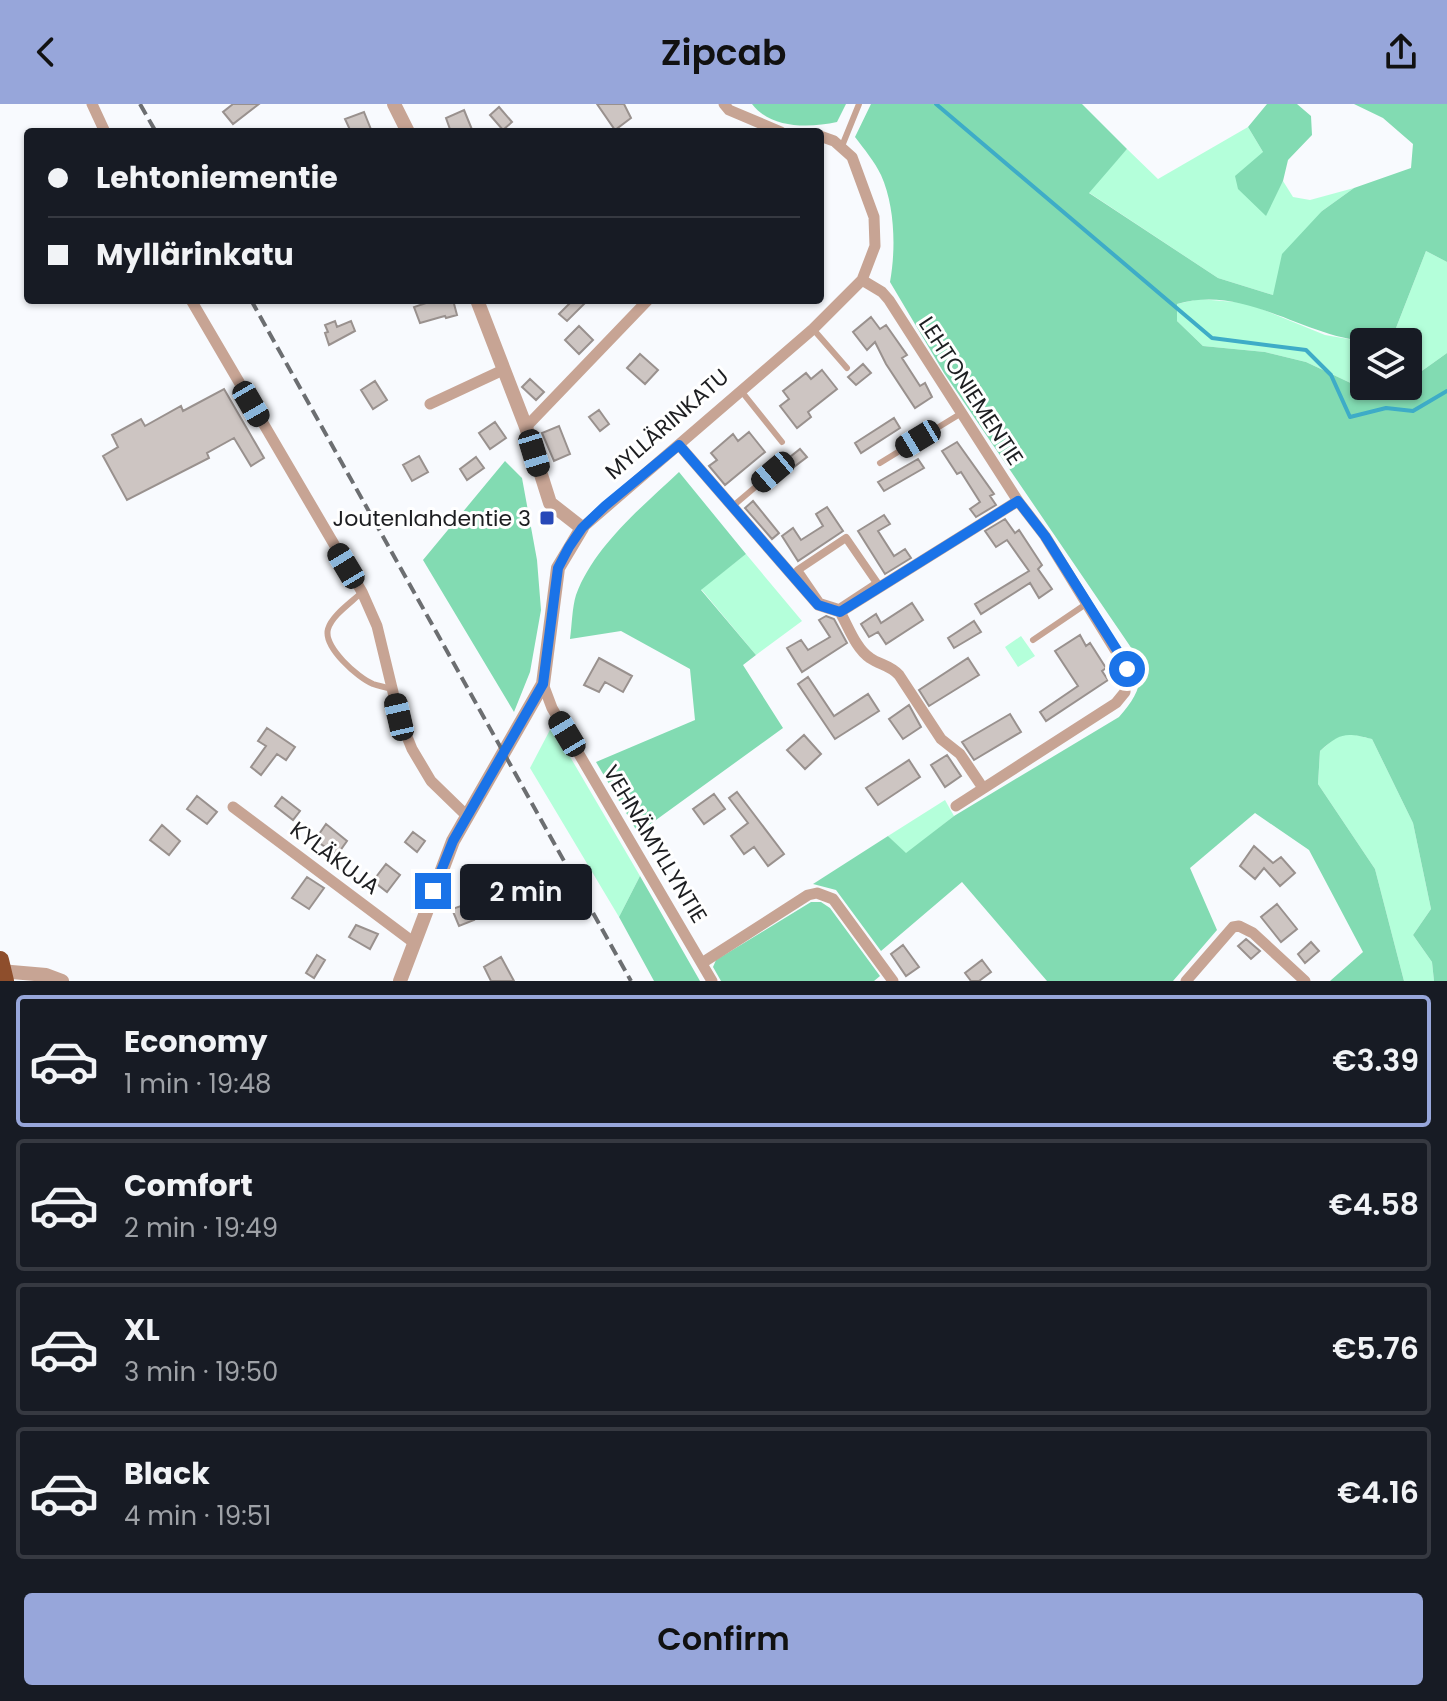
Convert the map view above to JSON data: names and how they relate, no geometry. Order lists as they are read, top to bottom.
{
  "streets": {
    "street": [
      "LEHTONIEMENTIE",
      "MYLLÄRINKATU",
      "VEHNÄMYLLYNTIE",
      "KYLÄKUJA"
    ]
  },
  "crossings": [
    ["LEHTONIEMENTIE", "MYLLÄRINKATU"],
    ["MYLLÄRINKATU", "VEHNÄMYLLYNTIE"],
    ["MYLLÄRINKATU", "KYLÄKUJA"]
  ],
  "places": {
    "transit": ["Joutenlahdentie 3"]
  },
  "page": {
    "header": "Zipcab",
    "banner": ["Lehtoniementie", "Myllärinkatu"],
    "bubble": "2 min",
    "list": [
      {
        "name": "Economy",
        "note": "1 min · 19:48",
        "value": "€3.39"
      },
      {
        "name": "Comfort",
        "note": "2 min · 19:49",
        "value": "€4.58"
      },
      {
        "name": "XL",
        "note": "3 min · 19:50",
        "value": "€5.76"
      },
      {
        "name": "Black",
        "note": "4 min · 19:51",
        "value": "€4.16"
      }
    ],
    "buttons": "Confirm"
  }
}
